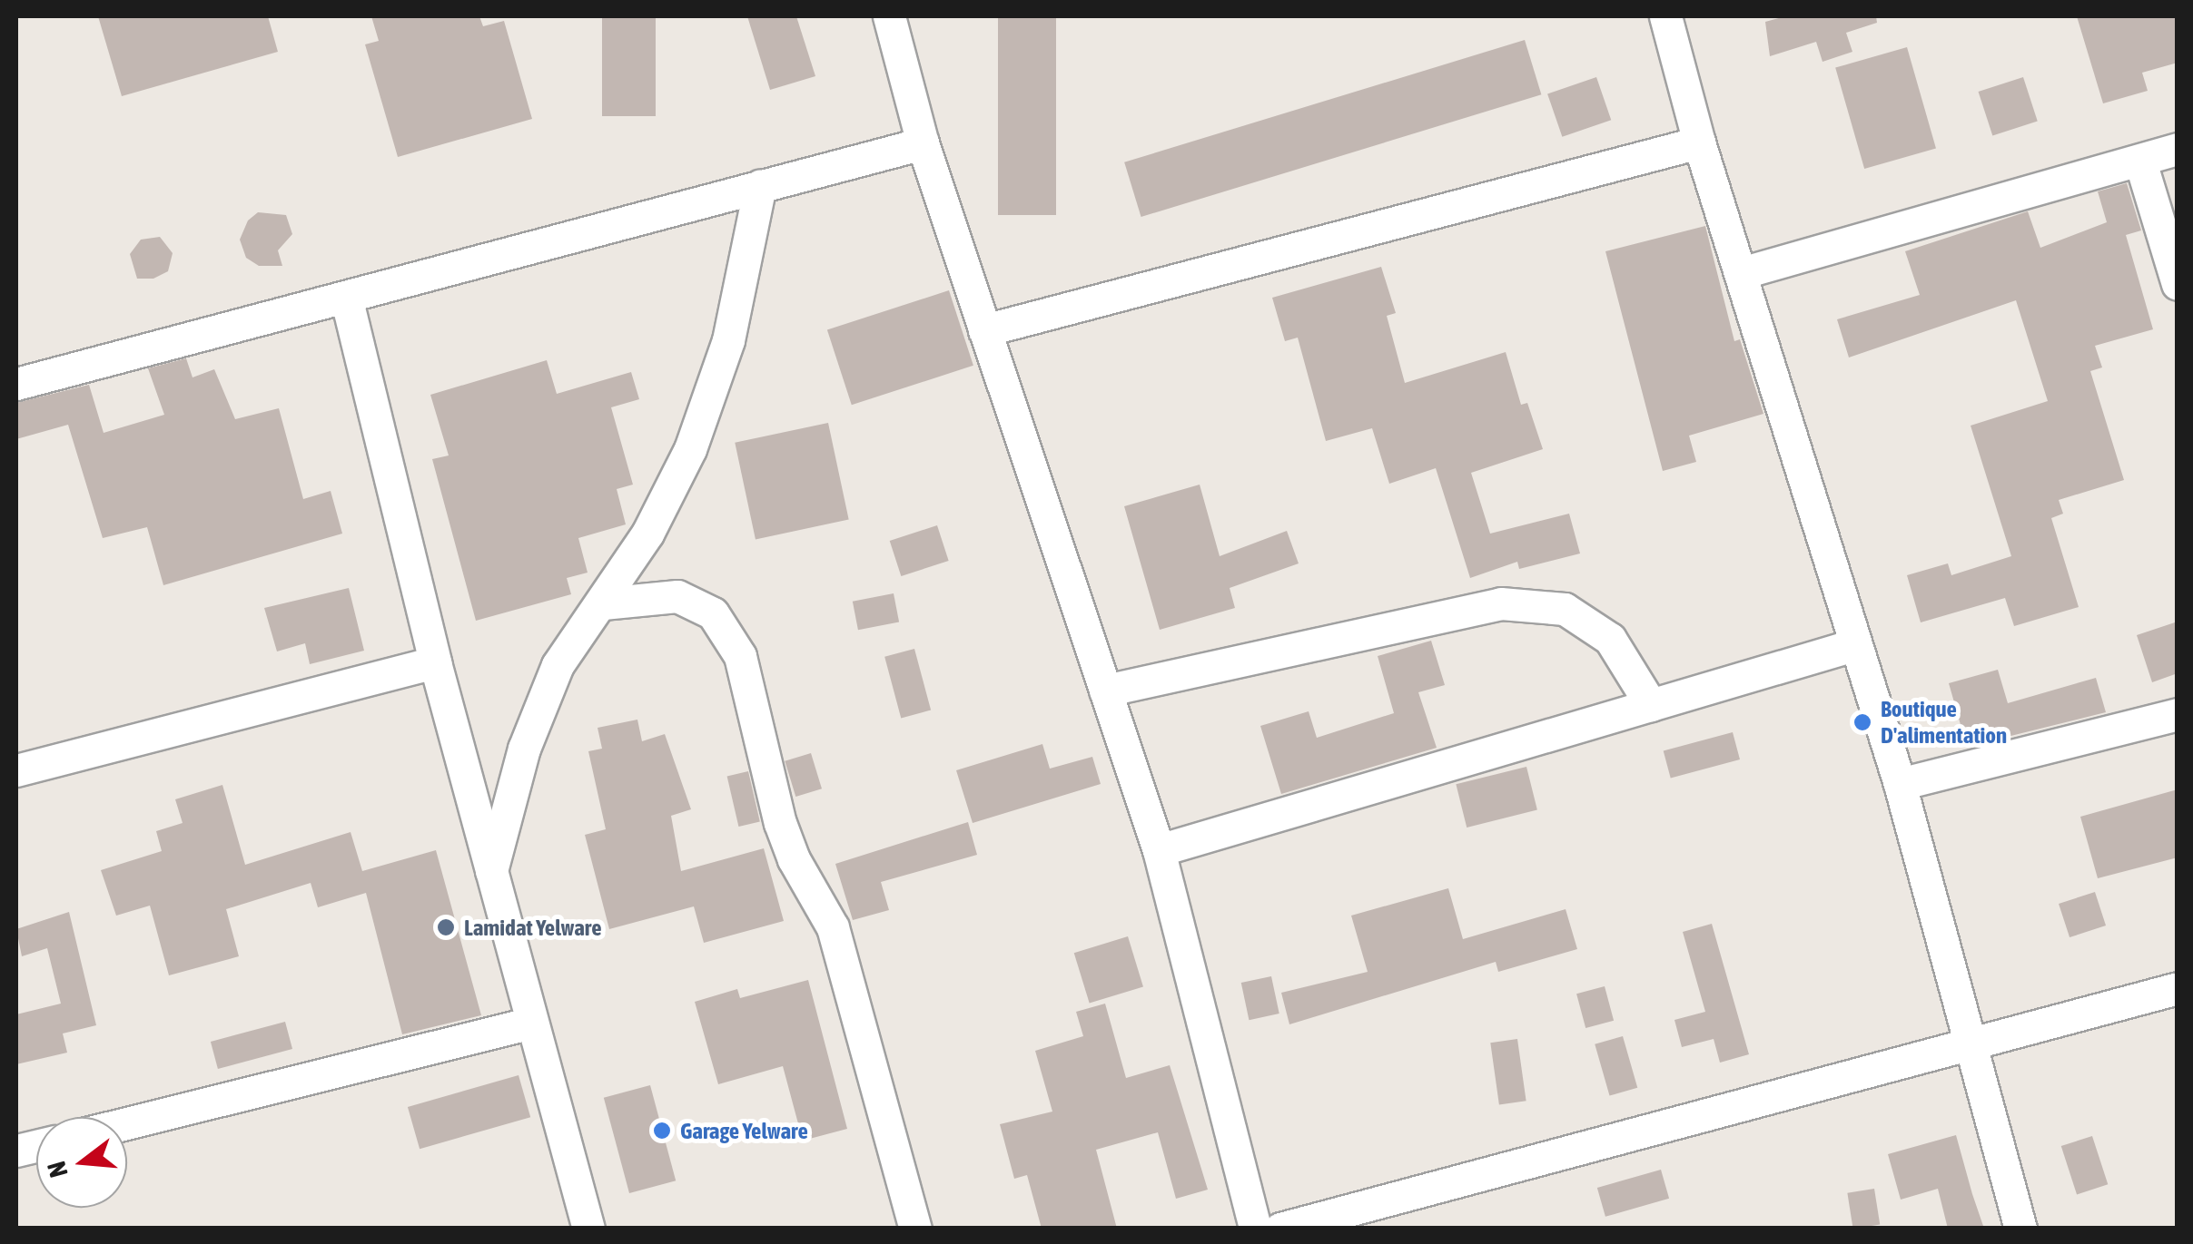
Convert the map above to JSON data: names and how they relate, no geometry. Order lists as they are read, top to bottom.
{
  "places": ["Boutique D'alimentation", "Lamidat Yelware", "Garage Yelware"],
  "north": "left"
}
